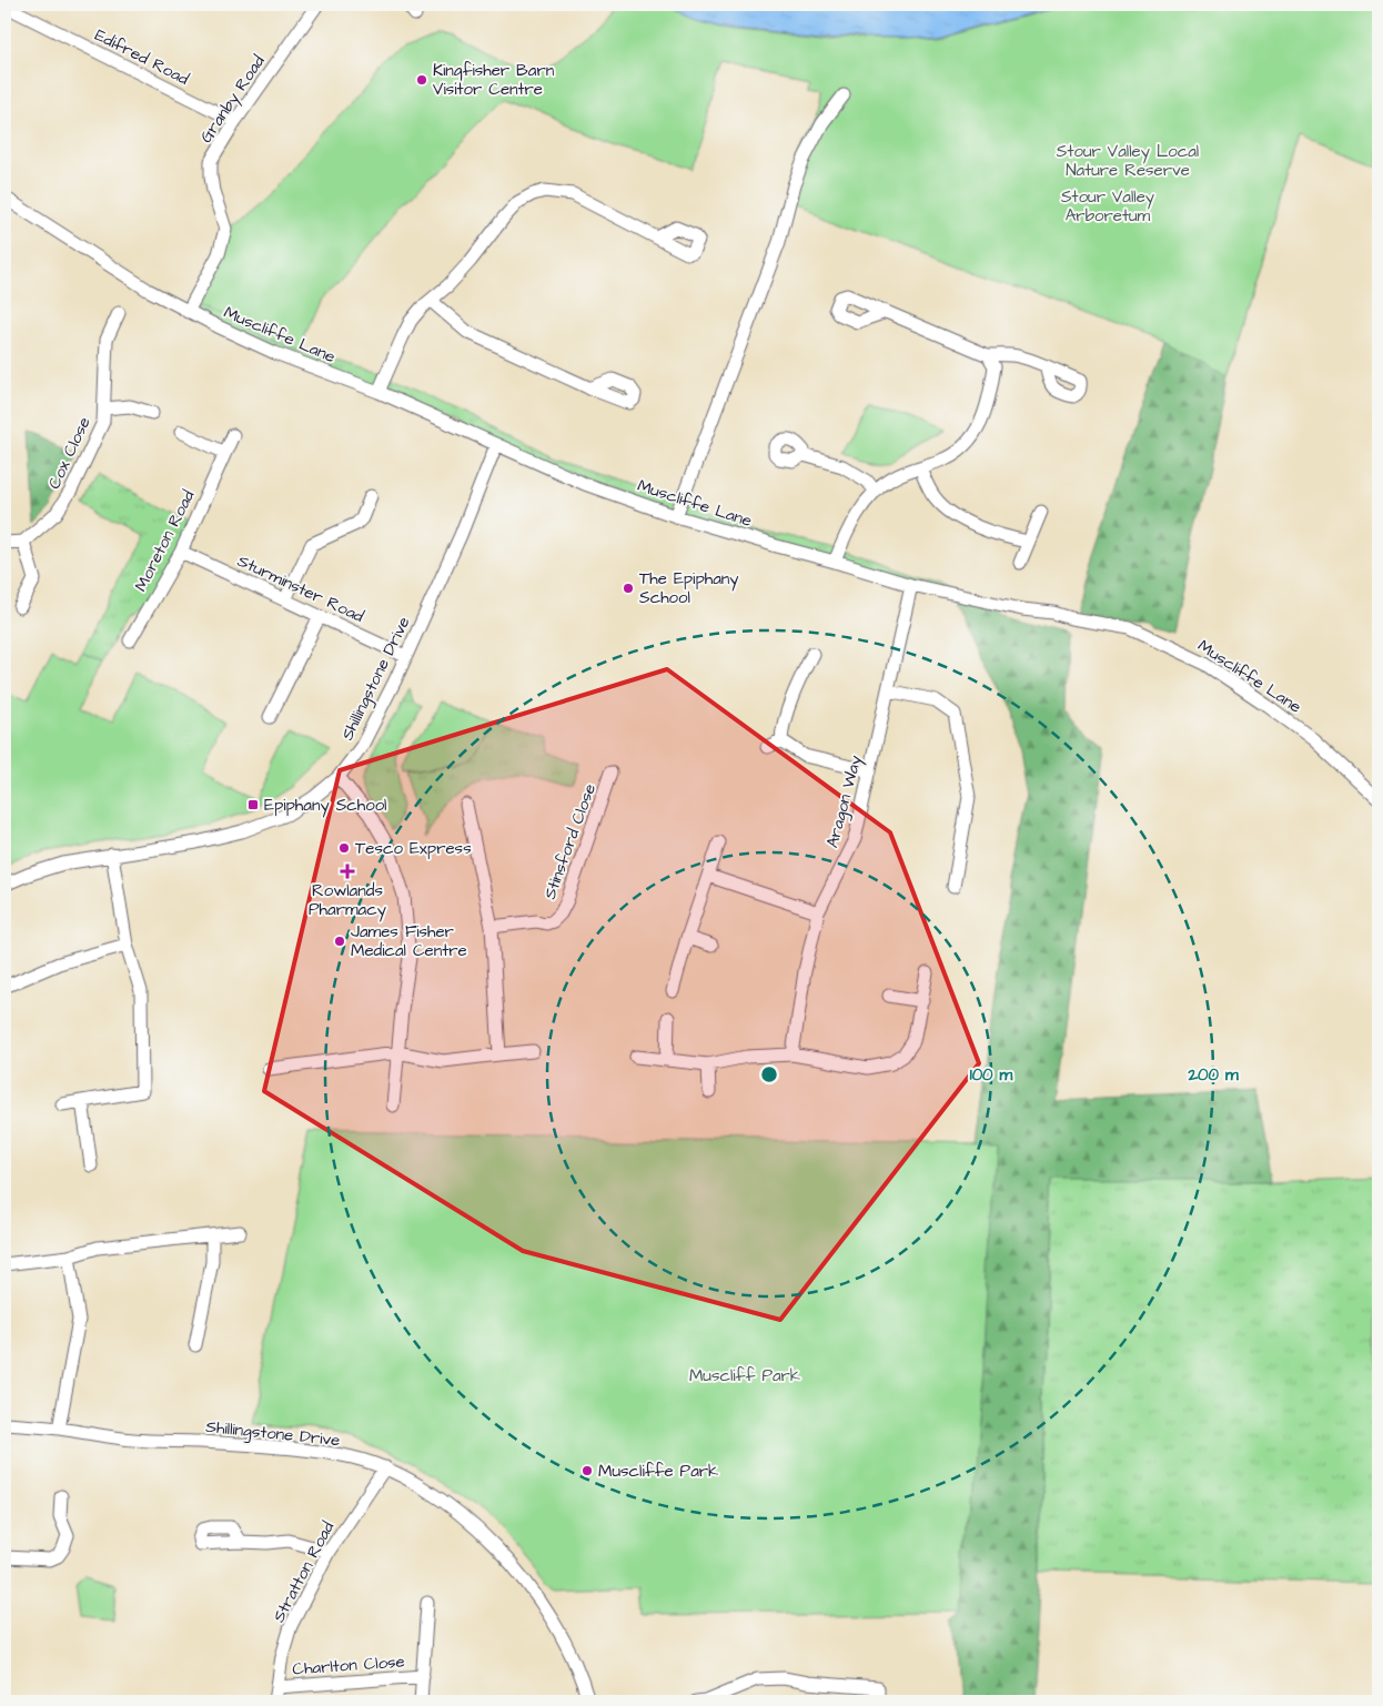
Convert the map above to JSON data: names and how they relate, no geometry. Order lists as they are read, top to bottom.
{
  "streets": {
    "street": [
      "Edifred Road",
      "Granby Road",
      "Muscliffe Lane",
      "Cox Close",
      "Moreton Road",
      "Sturminster Road",
      "Shillingstone Drive",
      "Aragon Way",
      "Stinsford Close",
      "Stratton Road",
      "Charlton Close"
    ]
  },
  "crossings": [
    ["Edifred Road", "Granby Road"],
    ["Granby Road", "Muscliffe Lane"],
    ["Muscliffe Lane", "Shillingstone Drive"],
    ["Muscliffe Lane", "Aragon Way"],
    ["Moreton Road", "Sturminster Road"],
    ["Sturminster Road", "Shillingstone Drive"],
    ["Shillingstone Drive", "Stratton Road"],
    ["Stratton Road", "Charlton Close"]
  ],
  "parks": ["Stour Valley Local Nature Reserve", "Stour Valley Arboretum", "Muscliff Park"],
  "places": {
    "other": [
      "Kingfisher Barn Visitor Centre",
      "The Epiphany School",
      "Tesco Express",
      "James Fisher Medical Centre",
      "Muscliffe Park"
    ],
    "transit": ["Epiphany School"],
    "health": ["Rowlands Pharmacy"]
  },
  "rings": ["100 m", "200 m"]
}
